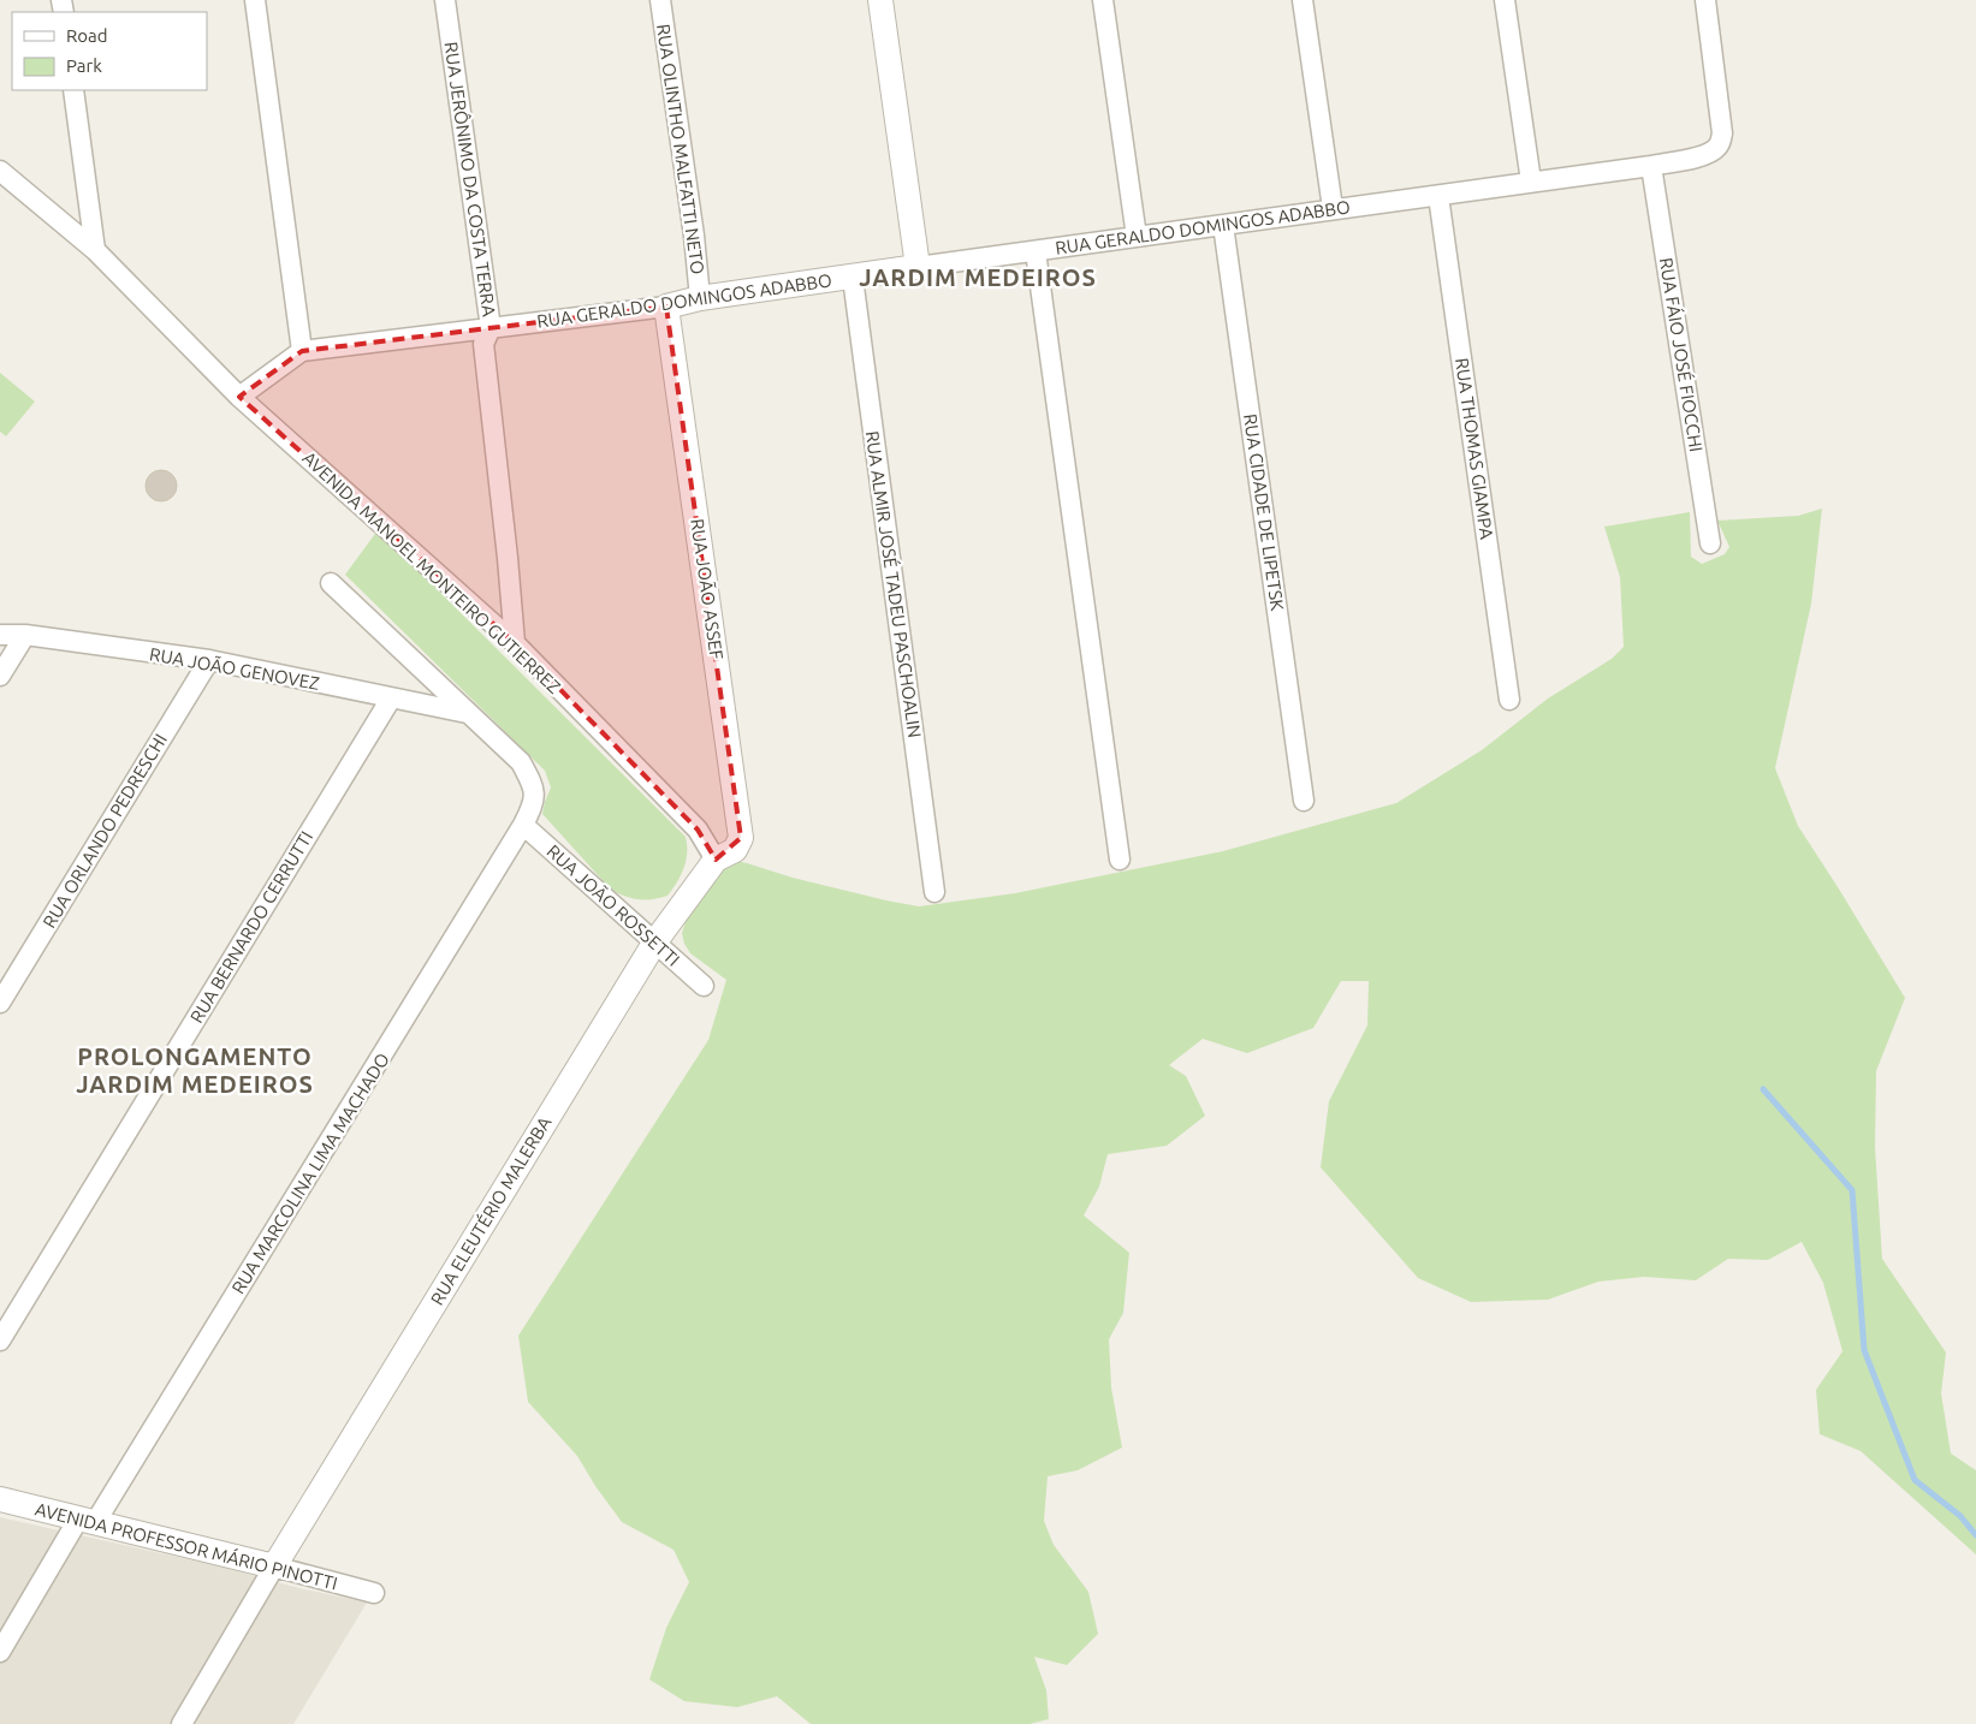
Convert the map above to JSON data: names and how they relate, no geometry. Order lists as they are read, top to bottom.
{
  "streets": {
    "street": [
      "RUA OLINTHO MALFATTI NETO",
      "RUA JERÔNIMO DA COSTA TERRA",
      "RUA GERALDO DOMINGOS ADABBO",
      "RUA FÁIO JOSÉ FIOCCHI",
      "RUA THOMAS GIAMPA",
      "RUA CIDADE DE LIPETSK",
      "AVENIDA MANOEL MONTEIRO GUTIERREZ",
      "RUA ALMIR JOSÉ TADEU PASCHOALIN",
      "RUA JOÃO ASSEF",
      "RUA JOÃO GENOVEZ",
      "RUA ORLANDO PEDRESCHI",
      "RUA JOÃO ROSSETTI",
      "RUA BERNARDO CERRUTTI",
      "RUA MARCOLINA LIMA MACHADO",
      "RUA ELEUTÉRIO MALERBA",
      "AVENIDA PROFESSOR MÁRIO PINOTTI"
    ]
  },
  "crossings": [
    ["RUA OLINTHO MALFATTI NETO", "RUA GERALDO DOMINGOS ADABBO"],
    ["RUA JERÔNIMO DA COSTA TERRA", "RUA GERALDO DOMINGOS ADABBO"],
    ["RUA JERÔNIMO DA COSTA TERRA", "AVENIDA MANOEL MONTEIRO GUTIERREZ"],
    ["RUA GERALDO DOMINGOS ADABBO", "RUA FÁIO JOSÉ FIOCCHI"],
    ["RUA GERALDO DOMINGOS ADABBO", "RUA THOMAS GIAMPA"],
    ["RUA GERALDO DOMINGOS ADABBO", "RUA CIDADE DE LIPETSK"],
    ["RUA GERALDO DOMINGOS ADABBO", "RUA ALMIR JOSÉ TADEU PASCHOALIN"],
    ["RUA GERALDO DOMINGOS ADABBO", "RUA JOÃO ASSEF"],
    ["AVENIDA MANOEL MONTEIRO GUTIERREZ", "RUA JOÃO ASSEF"],
    ["AVENIDA MANOEL MONTEIRO GUTIERREZ", "RUA ELEUTÉRIO MALERBA"],
    ["RUA JOÃO ASSEF", "RUA ELEUTÉRIO MALERBA"],
    ["RUA JOÃO GENOVEZ", "RUA ORLANDO PEDRESCHI"],
    ["RUA JOÃO GENOVEZ", "RUA BERNARDO CERRUTTI"],
    ["RUA JOÃO GENOVEZ", "RUA MARCOLINA LIMA MACHADO"],
    ["RUA JOÃO ROSSETTI", "RUA MARCOLINA LIMA MACHADO"],
    ["RUA JOÃO ROSSETTI", "RUA ELEUTÉRIO MALERBA"],
    ["RUA MARCOLINA LIMA MACHADO", "AVENIDA PROFESSOR MÁRIO PINOTTI"],
    ["RUA ELEUTÉRIO MALERBA", "AVENIDA PROFESSOR MÁRIO PINOTTI"]
  ],
  "districts": ["JARDIM MEDEIROS", "PROLONGAMENTO JARDIM MEDEIROS"],
  "legend": ["Road", "Park"]
}
